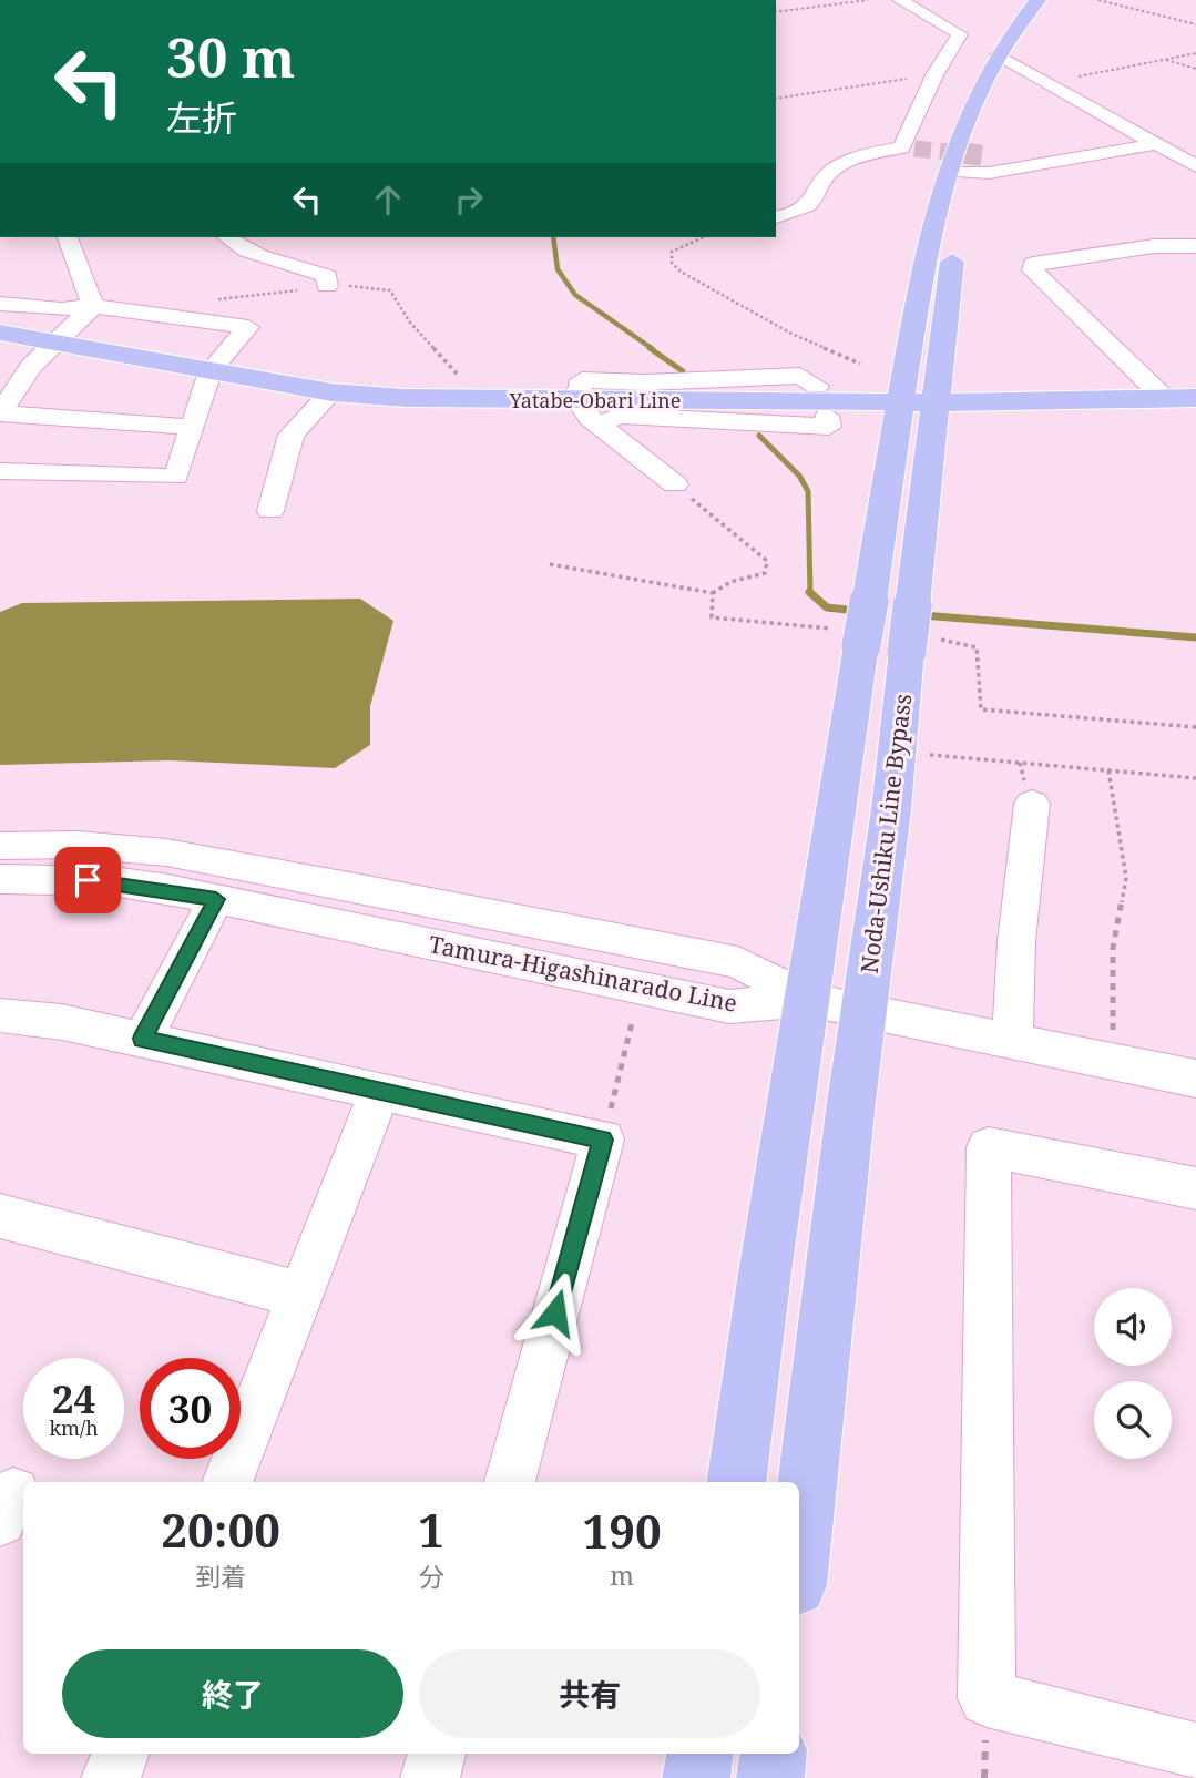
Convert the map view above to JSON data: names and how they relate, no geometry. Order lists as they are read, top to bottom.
{
  "streets": {
    "main road": ["Yatabe-Obari Line", "Noda-Ushiku Line Bypass"],
    "street": ["Tamura-Higashinarado Line"]
  },
  "crossings": [
    ["Yatabe-Obari Line", "Noda-Ushiku Line Bypass"],
    ["Noda-Ushiku Line Bypass", "Tamura-Higashinarado Line"]
  ],
  "page": {
    "turn": ["30 m", "左折"],
    "speed": "24 km/h",
    "limit": "30",
    "eta": [
      "20:00",
      "到着",
      "1",
      "分",
      "190",
      "m"
    ],
    "buttons": ["終了", "共有"]
  }
}
